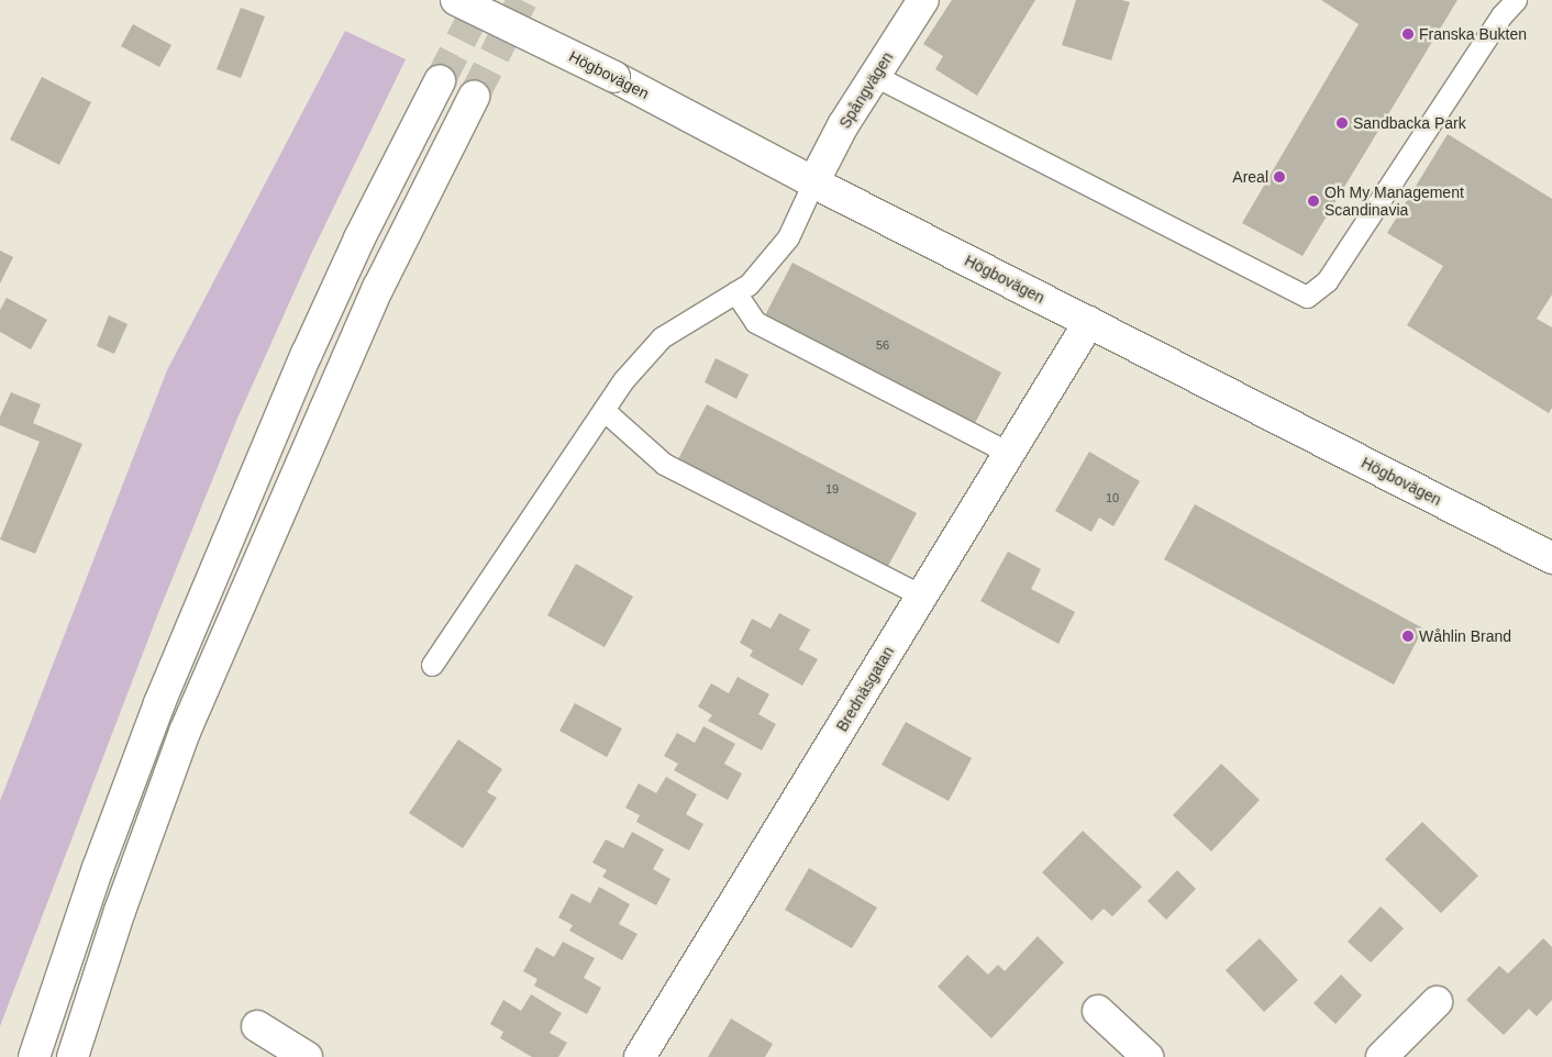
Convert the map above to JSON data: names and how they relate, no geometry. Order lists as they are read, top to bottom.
{
  "streets": {
    "main road": ["Högbovägen", "Spångvägen", "Brednäsgatan"]
  },
  "crossings": [
    ["Högbovägen", "Spångvägen"],
    ["Högbovägen", "Brednäsgatan"]
  ],
  "places": [
    "Franska Bukten",
    "Sandbacka Park",
    "Areal",
    "Oh My Management Scandinavia",
    "Wåhlin Brand"
  ],
  "house_numbers": ["56", "19", "10"]
}
